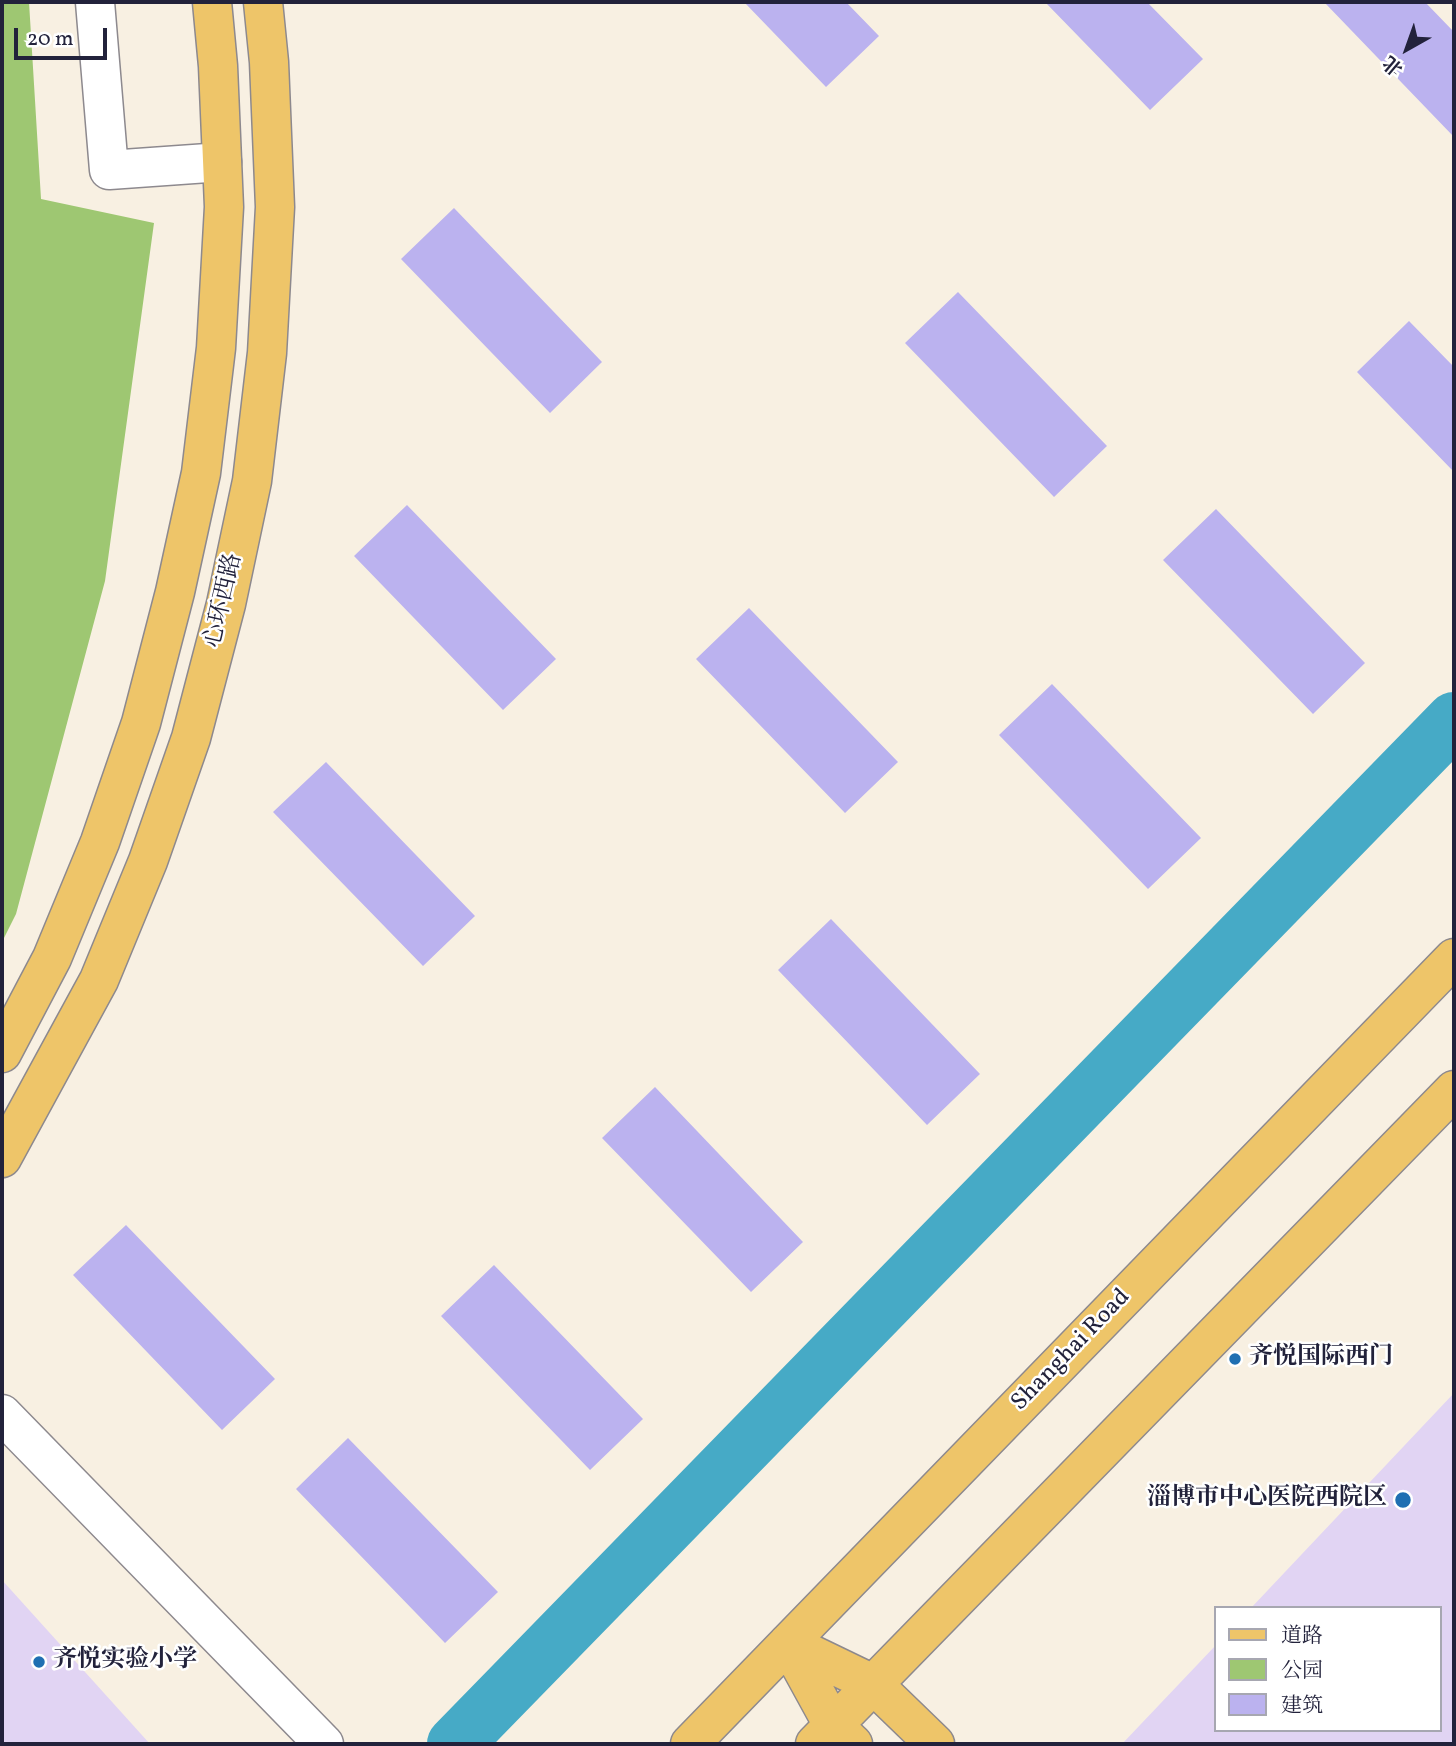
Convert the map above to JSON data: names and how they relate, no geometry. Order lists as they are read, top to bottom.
{
  "streets": {
    "main road": ["心环西路", "Shanghai Road"]
  },
  "places": ["齐悦国际西门", "淄博市中心医院西院区", "齐悦实验小学"],
  "legend": ["道路", "公园", "建筑"],
  "scale_bar": "20 m",
  "north": "bottom left"
}
